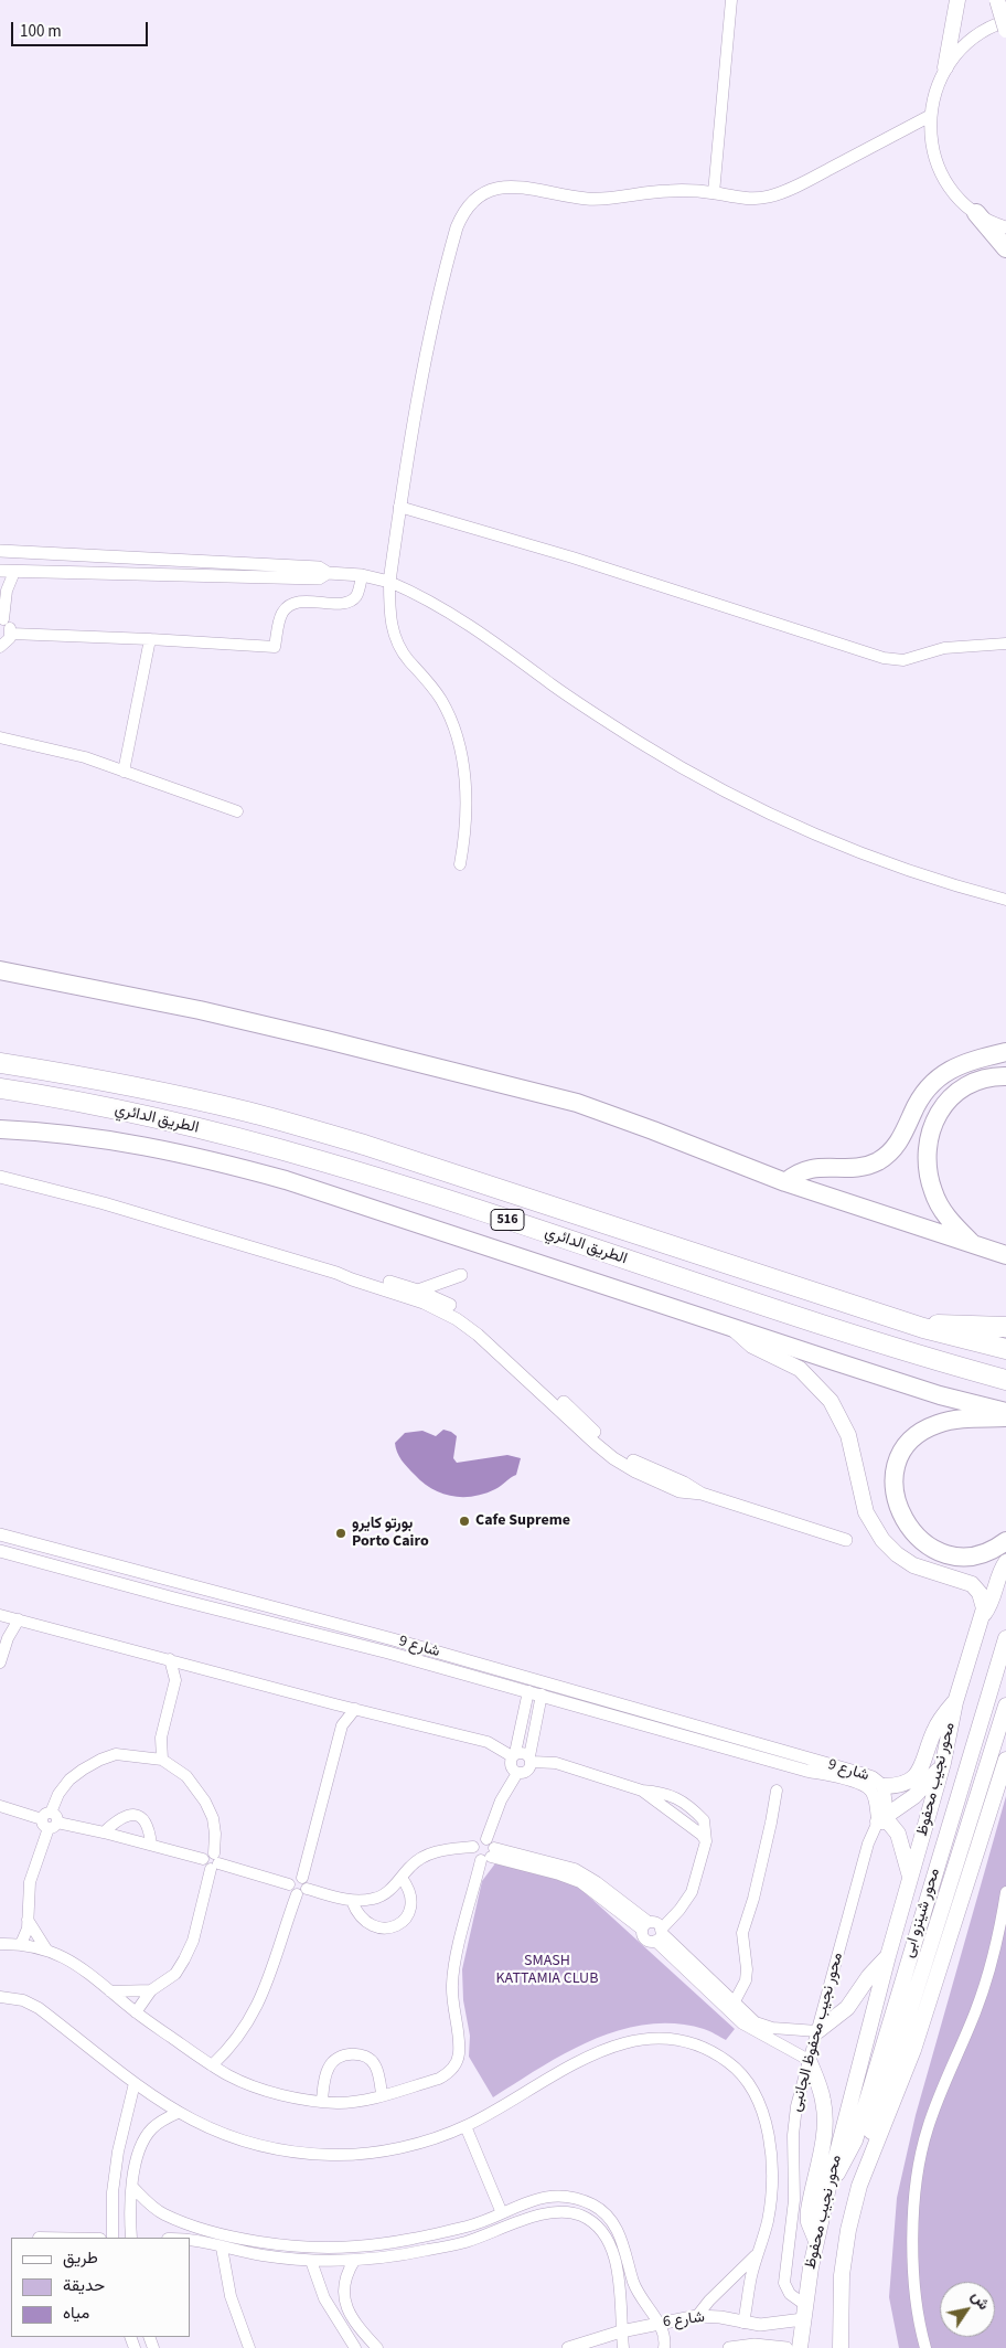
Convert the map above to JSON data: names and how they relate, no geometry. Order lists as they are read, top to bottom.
{
  "streets": {
    "highway": ["الطريق الدائري", "516"],
    "main road": ["محور نجيب محفوظ", "محور شينزو ابى"],
    "street": ["شارع 9", "محور نجيب محفوظ الجانبى", "شارع 6"]
  },
  "crossings": [
    ["شارع 9", "محور نجيب محفوظ الجانبى"],
    ["محور نجيب محفوظ", "محور شينزو ابى"],
    ["محور نجيب محفوظ", "محور نجيب محفوظ الجانبى"],
    ["محور نجيب محفوظ", "شارع 6"],
    ["محور نجيب محفوظ الجانبى", "شارع 6"]
  ],
  "parks": ["SMASH KATTAMIA CLUB"],
  "places": ["Cafe Supreme", "بورتو كايرو Porto Cairo"],
  "legend": ["طريق", "حديقة", "مياه"],
  "scale_bar": "100 m",
  "north": "top right"
}
